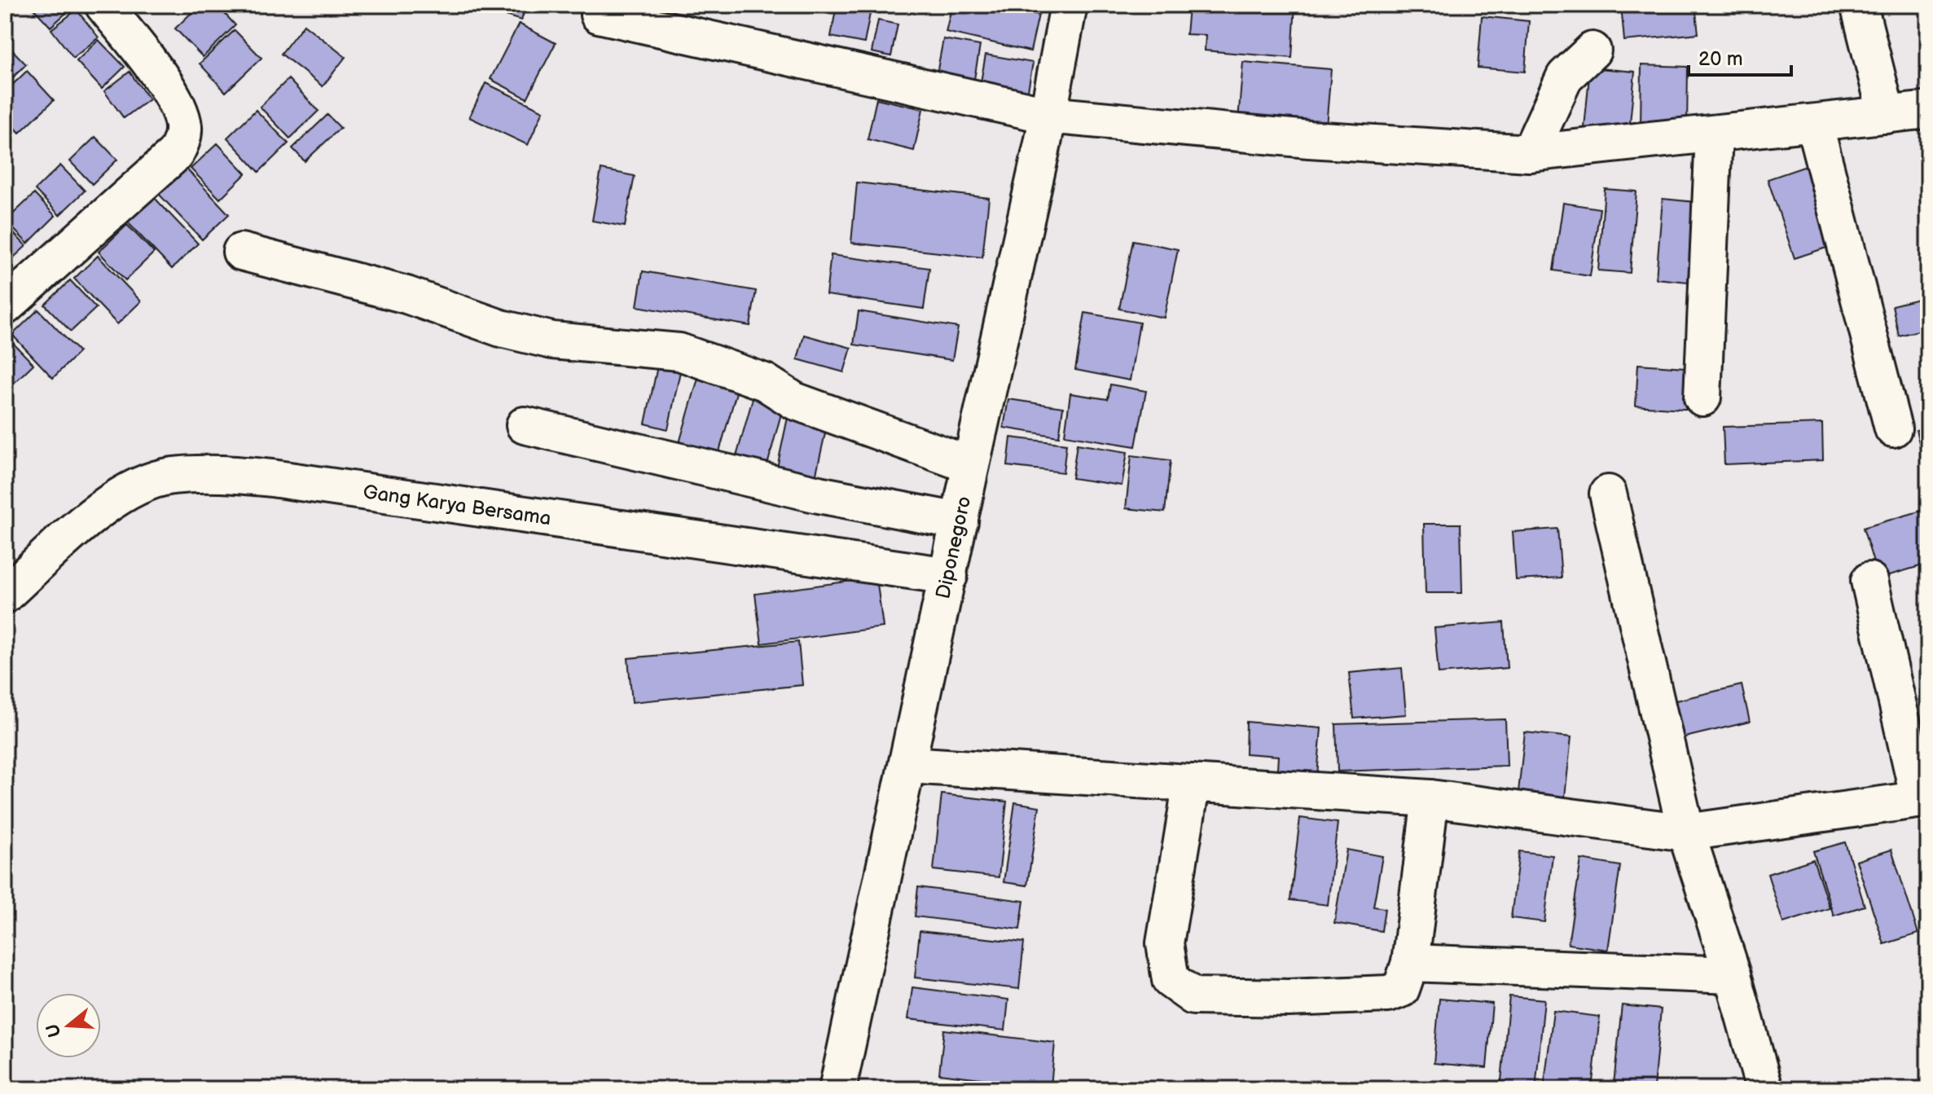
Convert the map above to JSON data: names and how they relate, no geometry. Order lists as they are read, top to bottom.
{
  "streets": {
    "street": ["Gang Karya Bersama", "Diponegoro"]
  },
  "crossings": [
    ["Gang Karya Bersama", "Diponegoro"]
  ],
  "scale_bar": "20 m",
  "north": "left"
}
